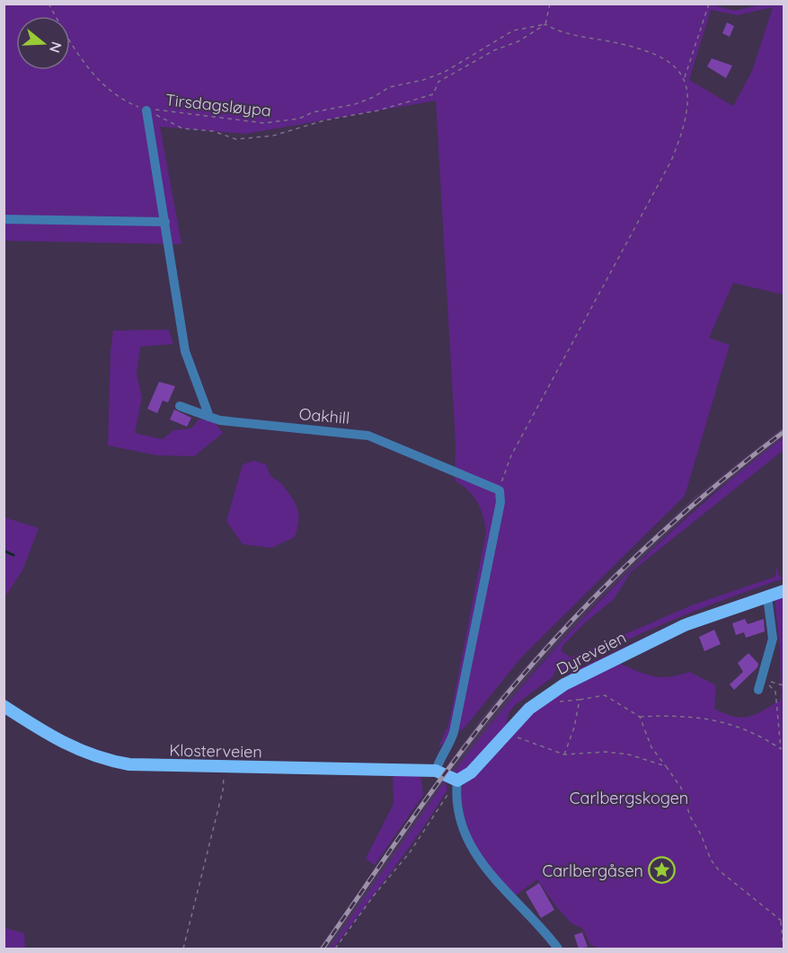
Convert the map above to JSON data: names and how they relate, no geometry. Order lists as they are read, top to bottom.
{
  "streets": {
    "main road": ["Dyreveien", "Klosterveien"],
    "street": ["Oakhill"],
    "path": ["Tirsdagsløypa"]
  },
  "parks": ["Carlbergskogen"],
  "places": {
    "place": ["Carlbergåsen"]
  },
  "north": "right"
}
